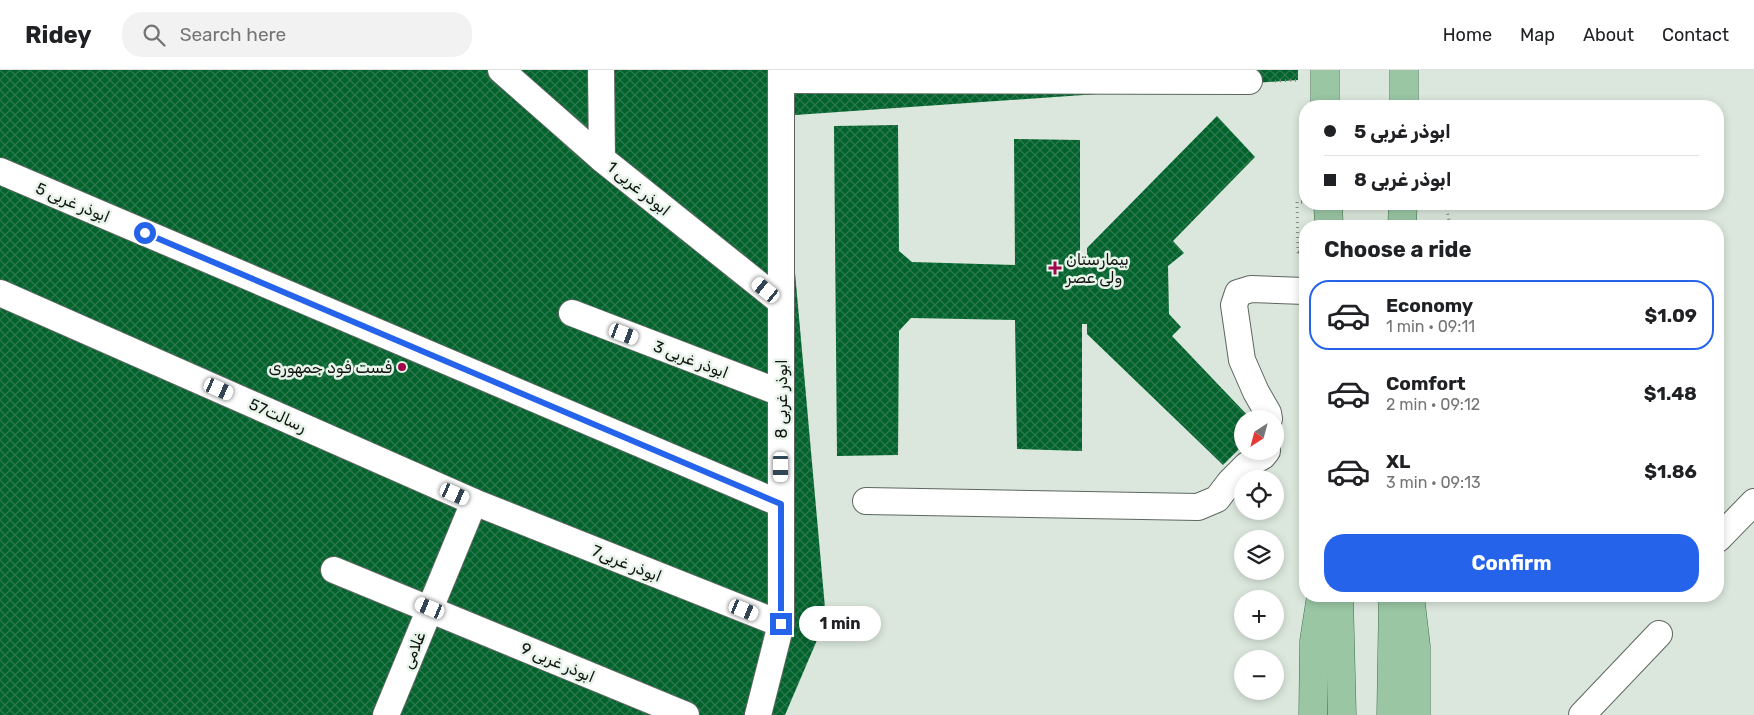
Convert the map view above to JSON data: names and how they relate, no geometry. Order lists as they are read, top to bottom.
{
  "streets": {
    "street": [
      "ابوذر غربی 1",
      "ابوذر غربی 5",
      "ابوذر غربی 3",
      "ابوذر غربی 8",
      "رسالت57",
      "ابوذر غربی7",
      "غلامی",
      "ابوذر غربی 9"
    ]
  },
  "crossings": [
    ["ابوذر غربی 1", "ابوذر غربی 8"],
    ["ابوذر غربی 5", "ابوذر غربی 8"],
    ["ابوذر غربی 3", "ابوذر غربی 8"],
    ["ابوذر غربی 8", "ابوذر غربی7"],
    ["رسالت57", "ابوذر غربی7"],
    ["رسالت57", "غلامی"],
    ["ابوذر غربی7", "غلامی"],
    ["غلامی", "ابوذر غربی 9"]
  ],
  "places": {
    "health": ["بیمارستان ولی عصر"],
    "other": ["فست فود جمهوری"]
  },
  "north": "bottom left",
  "page": {
    "header": "Ridey",
    "search": "Search here",
    "nav": [
      "Home",
      "Map",
      "About",
      "Contact"
    ],
    "banner": ["ابوذر غربی 5", "ابوذر غربی 8"],
    "heading": "Choose a ride",
    "list": [
      {
        "name": "Economy",
        "note": "1 min · 09:11",
        "value": "$1.09"
      },
      {
        "name": "Comfort",
        "note": "2 min · 09:12",
        "value": "$1.48"
      },
      {
        "name": "XL",
        "note": "3 min · 09:13",
        "value": "$1.86"
      }
    ],
    "map_buttons": ["+", "−"],
    "buttons": "Confirm",
    "bubble": "1 min"
  }
}
